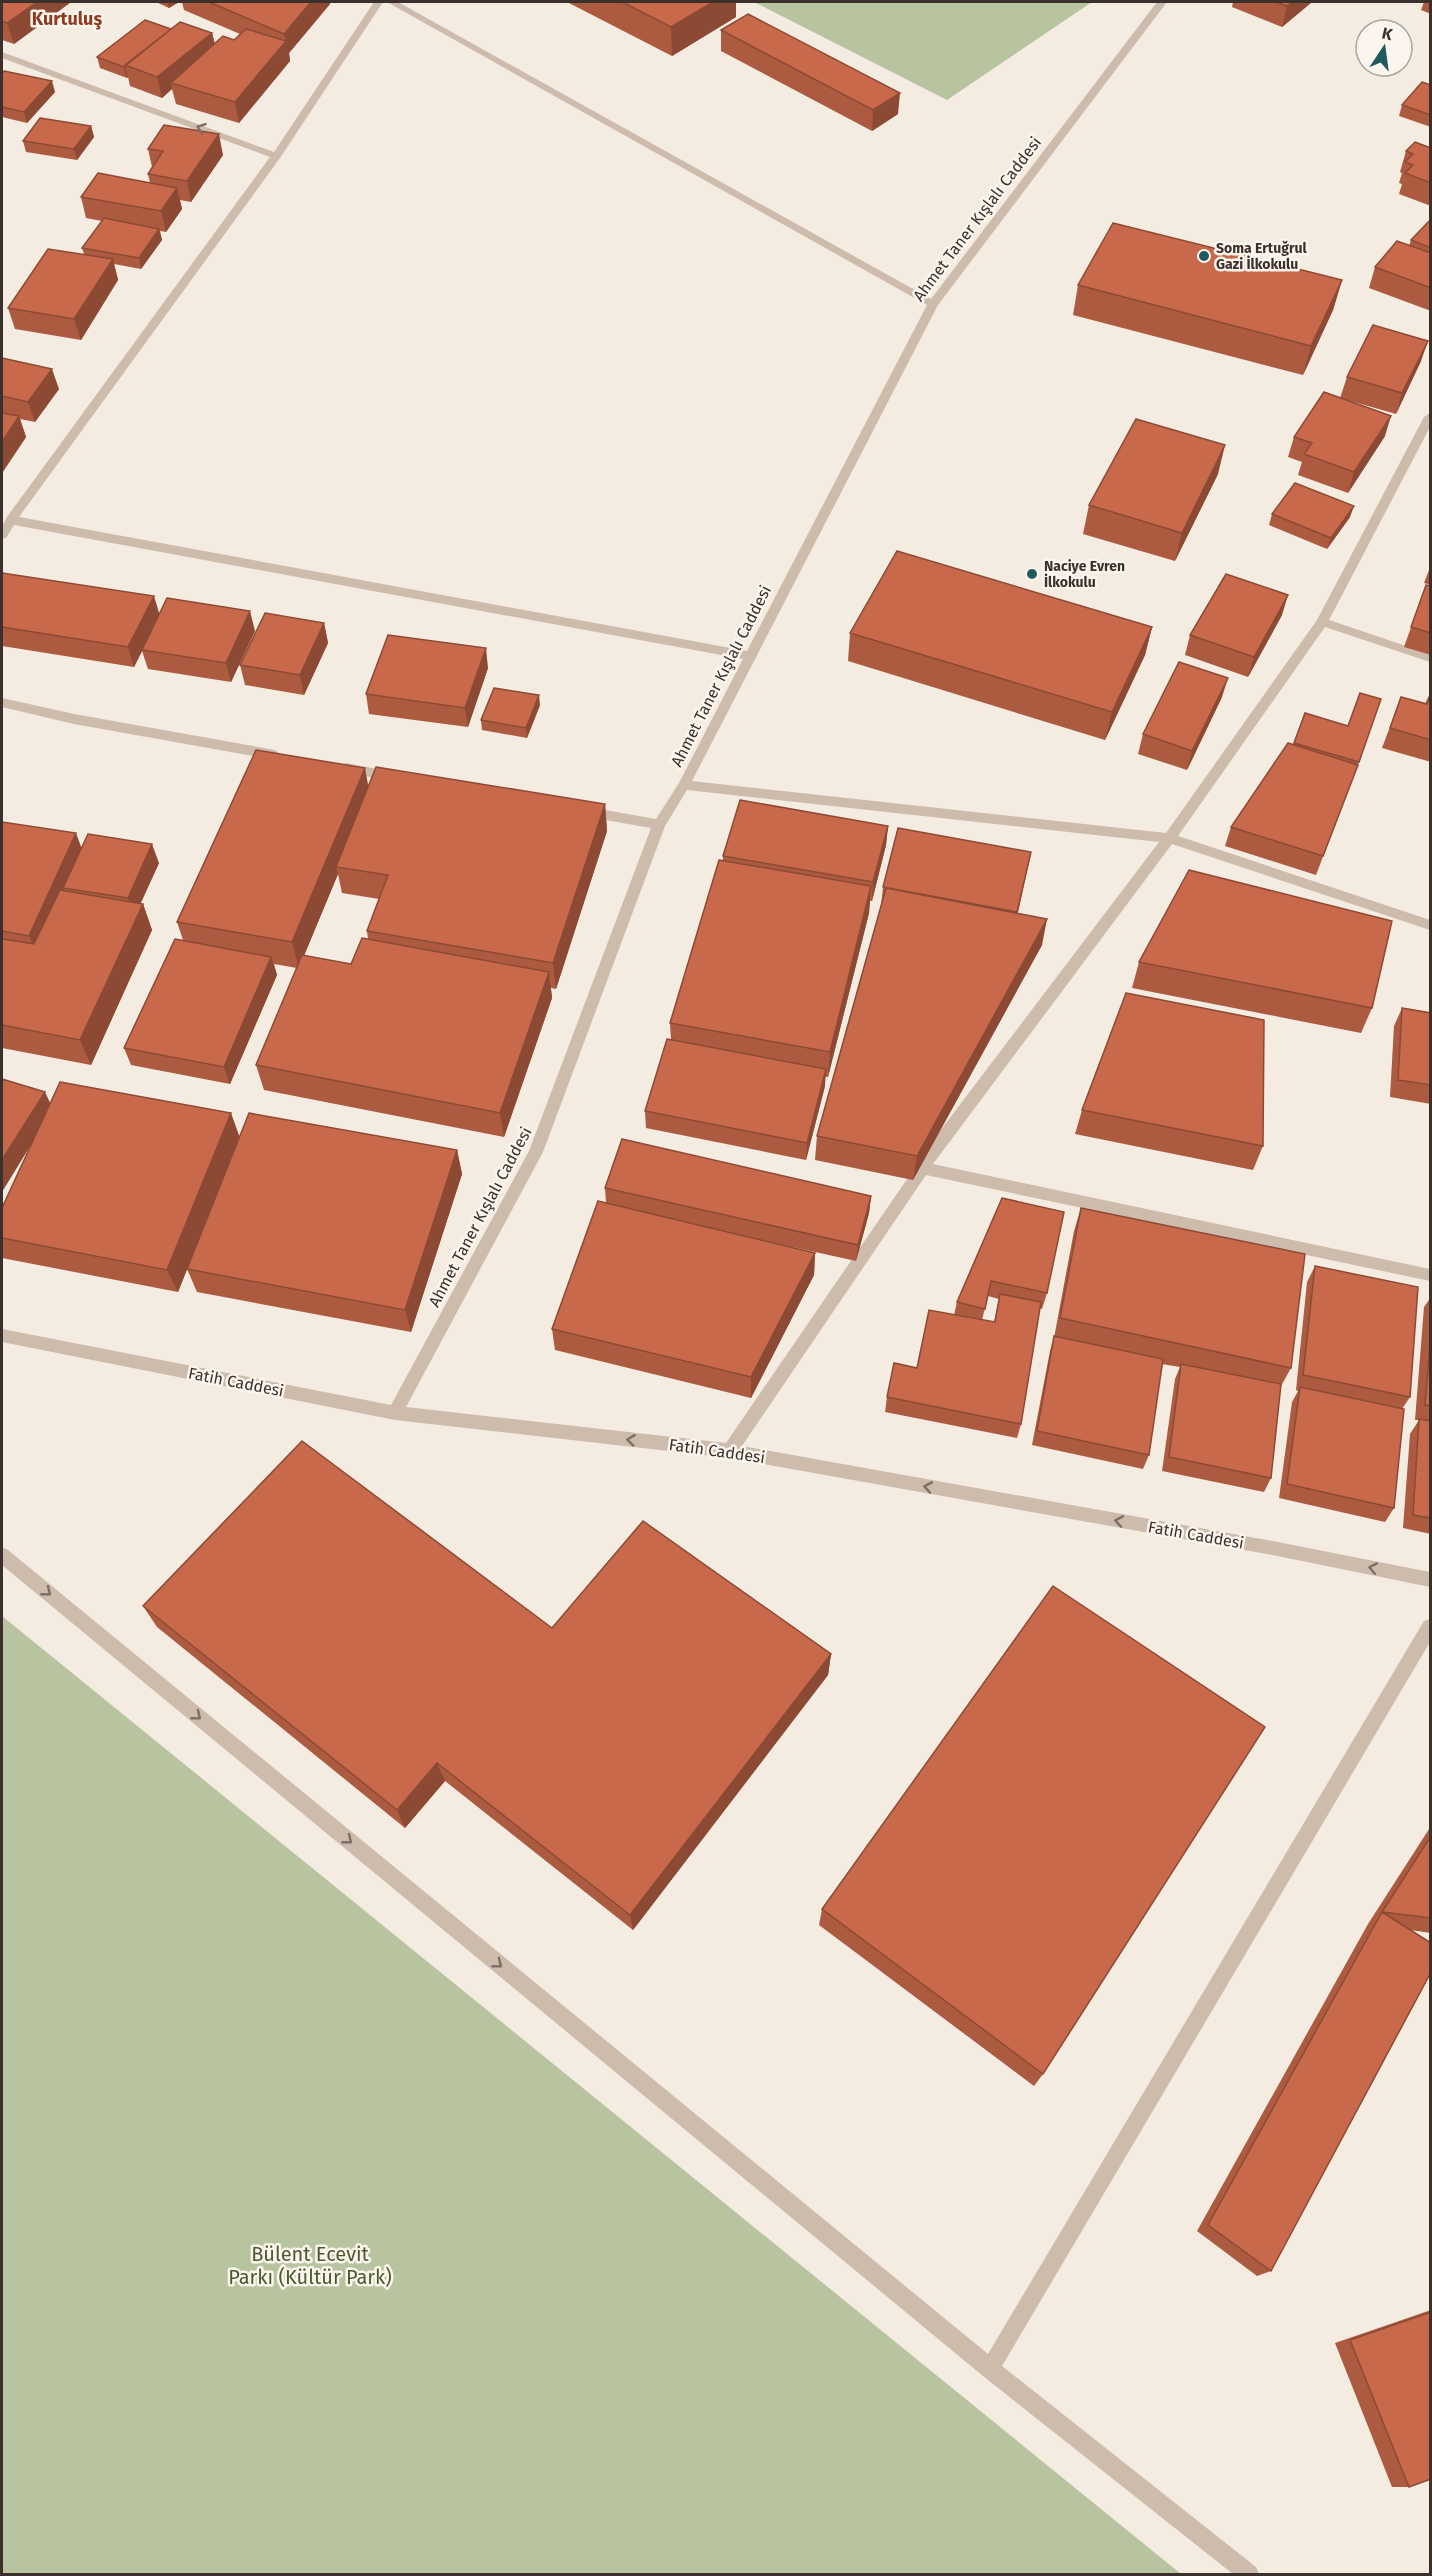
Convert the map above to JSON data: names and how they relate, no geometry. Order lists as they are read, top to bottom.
{
  "streets": {
    "street": ["Ahmet Taner Kışlalı Caddesi", "Fatih Caddesi"]
  },
  "crossings": [
    ["Ahmet Taner Kışlalı Caddesi", "Fatih Caddesi"]
  ],
  "one_way": ["Fatih Caddesi"],
  "districts": ["Kurtuluş"],
  "parks": ["Bülent Ecevit Parkı (Kültür Park)"],
  "places": ["Soma Ertuğrul Gazi İlkokulu", "Naciye Evren İlkokulu"],
  "north": "top"
}
